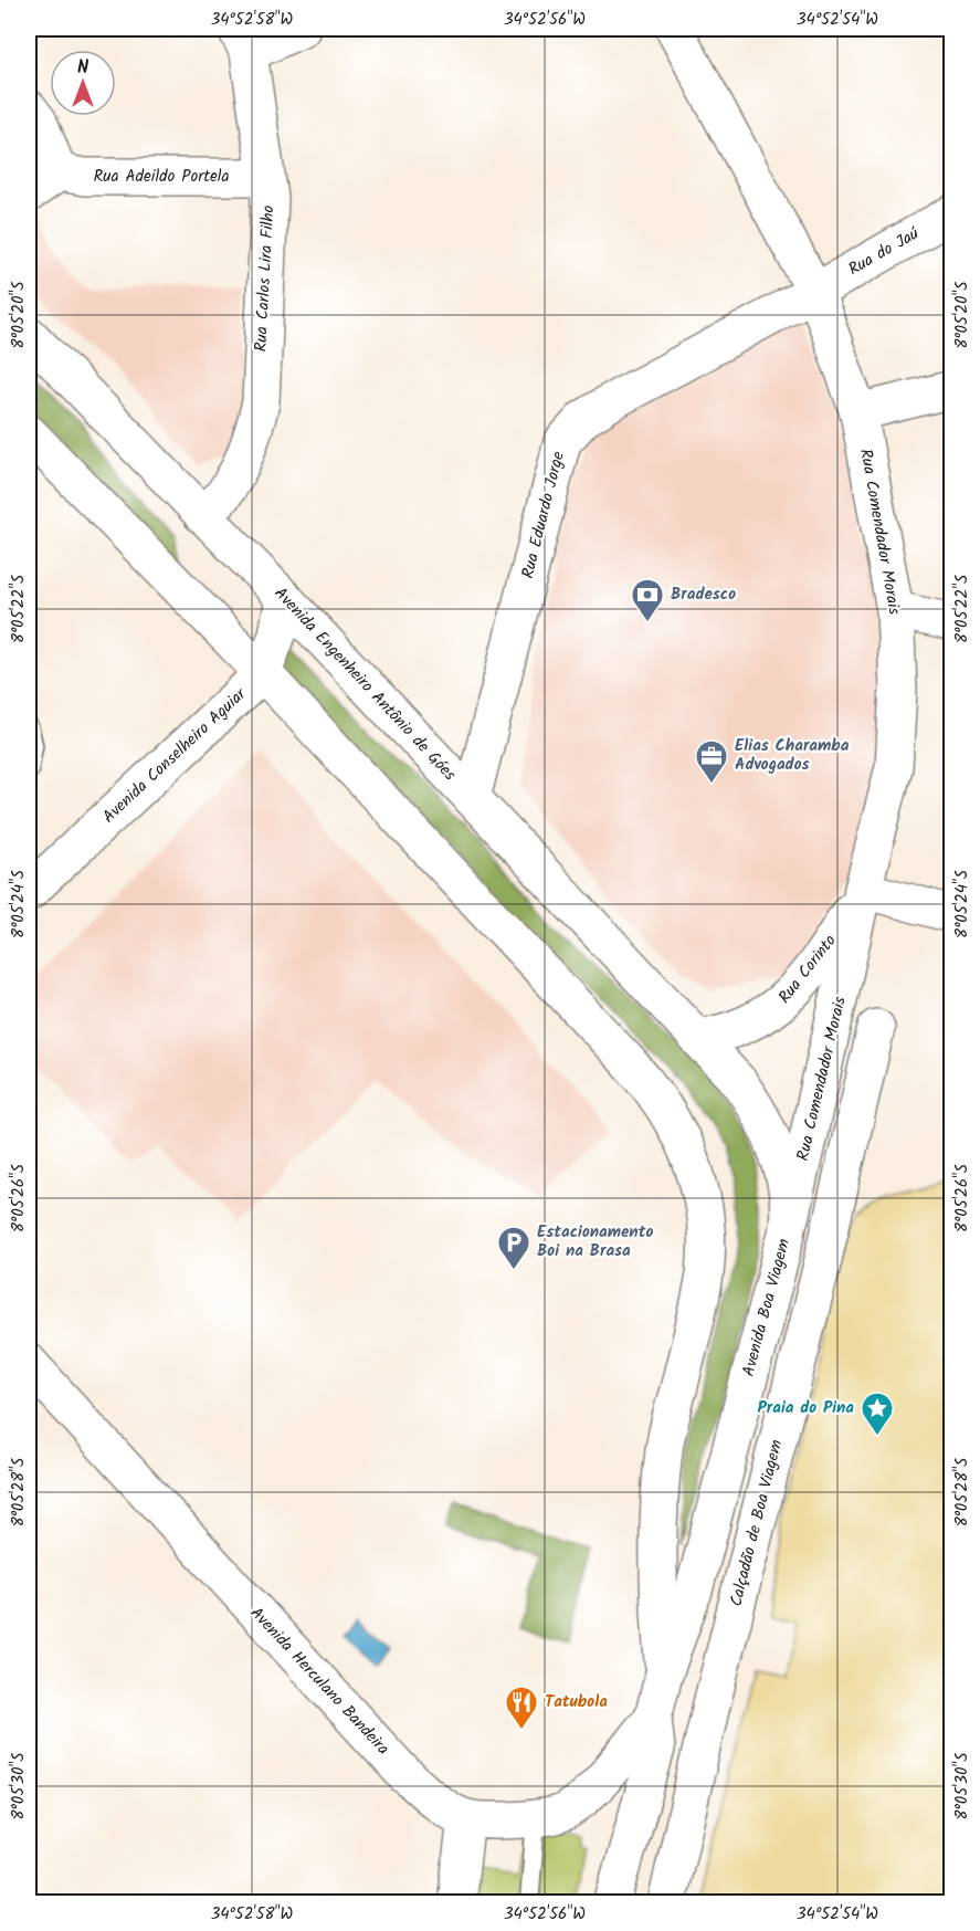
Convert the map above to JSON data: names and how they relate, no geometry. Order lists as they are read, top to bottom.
{
  "streets": {
    "main road": [
      "Rua Adeildo Portela",
      "Rua do Jaú",
      "Rua Carlos Lira Filho",
      "Rua Eduardo Jorge",
      "Rua Comendador Morais",
      "Avenida Engenheiro Antônio de Góes",
      "Avenida Conselheiro Aguiar",
      "Rua Corinto",
      "Avenida Boa Viagem",
      "Calçadão de Boa Viagem",
      "Avenida Herculano Bandeira"
    ]
  },
  "crossings": [
    ["Rua Adeildo Portela", "Rua Carlos Lira Filho"],
    ["Rua do Jaú", "Rua Eduardo Jorge"],
    ["Rua do Jaú", "Rua Comendador Morais"],
    ["Rua Carlos Lira Filho", "Avenida Engenheiro Antônio de Góes"],
    ["Rua Eduardo Jorge", "Rua Comendador Morais"],
    ["Rua Eduardo Jorge", "Avenida Engenheiro Antônio de Góes"],
    ["Rua Comendador Morais", "Rua Corinto"],
    ["Rua Comendador Morais", "Avenida Boa Viagem"],
    ["Avenida Engenheiro Antônio de Góes", "Avenida Conselheiro Aguiar"],
    ["Avenida Engenheiro Antônio de Góes", "Rua Corinto"],
    ["Avenida Engenheiro Antônio de Góes", "Avenida Boa Viagem"],
    ["Avenida Conselheiro Aguiar", "Avenida Boa Viagem"],
    ["Rua Corinto", "Avenida Boa Viagem"],
    ["Avenida Boa Viagem", "Avenida Herculano Bandeira"]
  ],
  "places": {
    "bank": ["Bradesco"],
    "office": ["Elias Charamba Advogados"],
    "parking": ["Estacionamento Boi na Brasa"],
    "place": ["Praia do Pina"],
    "restaurant": ["Tatubola"]
  },
  "north": "top",
  "coordinates": [
    "34°52'58\"W",
    "34°52'56\"W",
    "34°52'54\"W",
    "8°05'20\"S",
    "8°05'22\"S",
    "8°05'24\"S",
    "8°05'26\"S",
    "8°05'28\"S",
    "8°05'30\"S"
  ]
}
